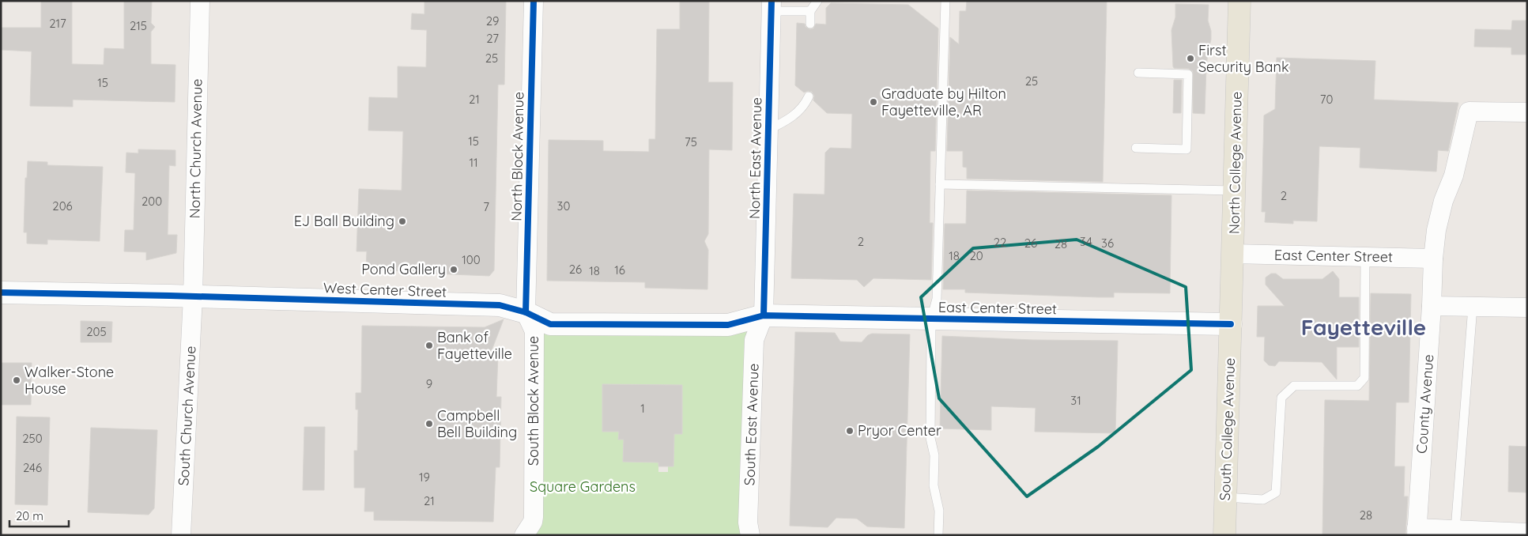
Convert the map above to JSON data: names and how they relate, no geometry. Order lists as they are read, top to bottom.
{
  "streets": {
    "main road": ["North College Avenue", "South College Avenue"],
    "street": [
      "North Church Avenue",
      "North Block Avenue",
      "North East Avenue",
      "East Center Street",
      "West Center Street",
      "South Block Avenue",
      "County Avenue",
      "South Church Avenue",
      "South East Avenue"
    ]
  },
  "crossings": [
    ["North Church Avenue", "West Center Street"],
    ["North Church Avenue", "South Church Avenue"],
    ["North Block Avenue", "West Center Street"],
    ["North Block Avenue", "South Block Avenue"],
    ["North East Avenue", "East Center Street"],
    ["North East Avenue", "West Center Street"],
    ["North East Avenue", "South East Avenue"],
    ["North College Avenue", "East Center Street"],
    ["North College Avenue", "South College Avenue"],
    ["East Center Street", "West Center Street"],
    ["East Center Street", "County Avenue"],
    ["East Center Street", "South East Avenue"],
    ["East Center Street", "South College Avenue"],
    ["West Center Street", "South Block Avenue"],
    ["West Center Street", "South Church Avenue"],
    ["West Center Street", "South East Avenue"]
  ],
  "districts": ["Fayetteville"],
  "parks": ["Square Gardens"],
  "places": [
    "First Security Bank",
    "Graduate by Hilton Fayetteville, AR",
    "EJ Ball Building",
    "Pond Gallery",
    "Bank of Fayetteville",
    "Walker-Stone House",
    "Campbell Bell Building",
    "Pryor Center"
  ],
  "house_numbers": [
    "29",
    "217",
    "215",
    "27",
    "25",
    "25",
    "15",
    "21",
    "70",
    "15",
    "75",
    "11",
    "2",
    "200",
    "206",
    "30",
    "7",
    "2",
    "34",
    "22",
    "26",
    "36",
    "28",
    "18",
    "20",
    "100",
    "26",
    "16",
    "18",
    "205",
    "9",
    "31",
    "1",
    "250",
    "246",
    "19",
    "21",
    "28"
  ],
  "scale_bar": "20 m"
}
